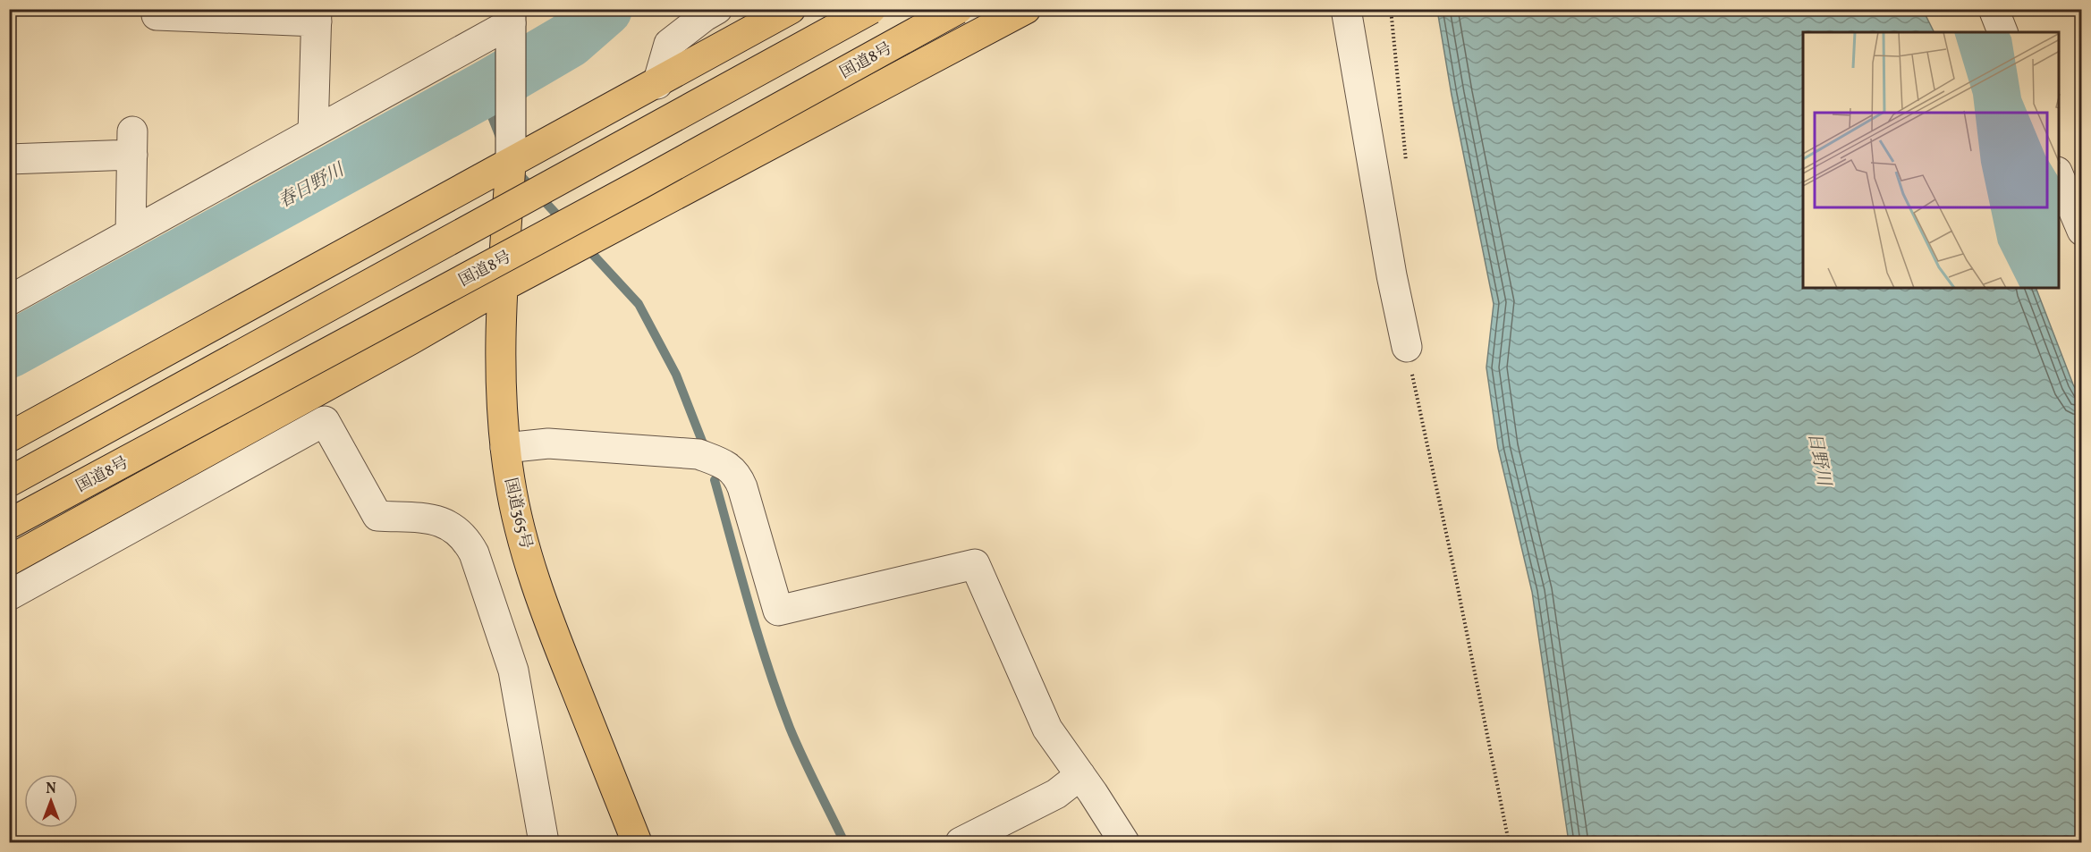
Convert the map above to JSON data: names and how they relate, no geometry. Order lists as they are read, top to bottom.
{
  "streets": {
    "highway": ["国道8号", "国道365号"]
  },
  "water": ["春日野川", "日野川"],
  "north": "top"
}
